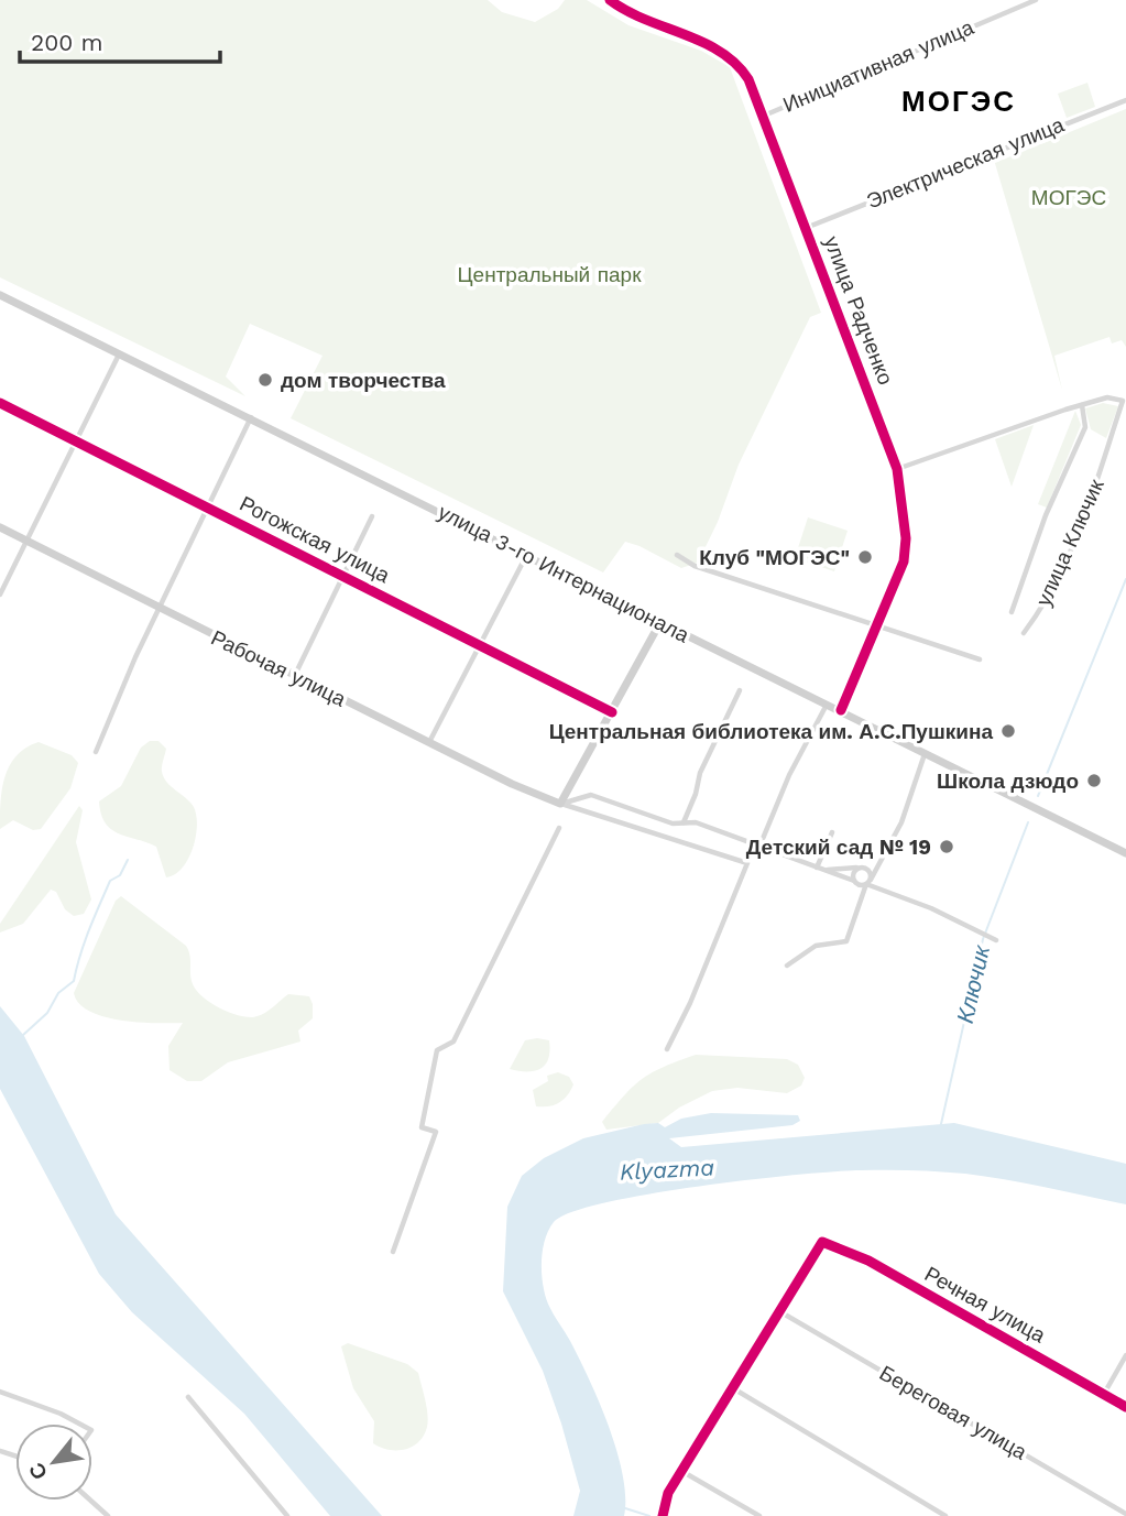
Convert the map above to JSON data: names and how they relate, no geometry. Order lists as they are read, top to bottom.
{
  "streets": {
    "main road": ["улица 3-го Интернационала", "Рабочая улица"],
    "street": [
      "Инициативная улица",
      "Электрическая улица",
      "улица Радченко",
      "Рогожская улица",
      "улица Ключик",
      "Речная улица",
      "Береговая улица"
    ]
  },
  "crossings": [
    ["Инициативная улица", "улица Радченко"],
    ["Электрическая улица", "улица Радченко"],
    ["улица Радченко", "улица Ключик"],
    ["улица Радченко", "улица 3-го Интернационала"],
    ["Речная улица", "Береговая улица"]
  ],
  "districts": ["МОГЭС"],
  "water": ["Ключик", "Klyazma"],
  "parks": ["МОГЭС", "Центральный парк"],
  "places": [
    "дом творчества",
    "Клуб \"МОГЭС\"",
    "Центральная библиотека им. А.С.Пушкина",
    "Школа дзюдо",
    "Детский сад № 19"
  ],
  "scale_bar": "200 m",
  "north": "bottom left"
}
